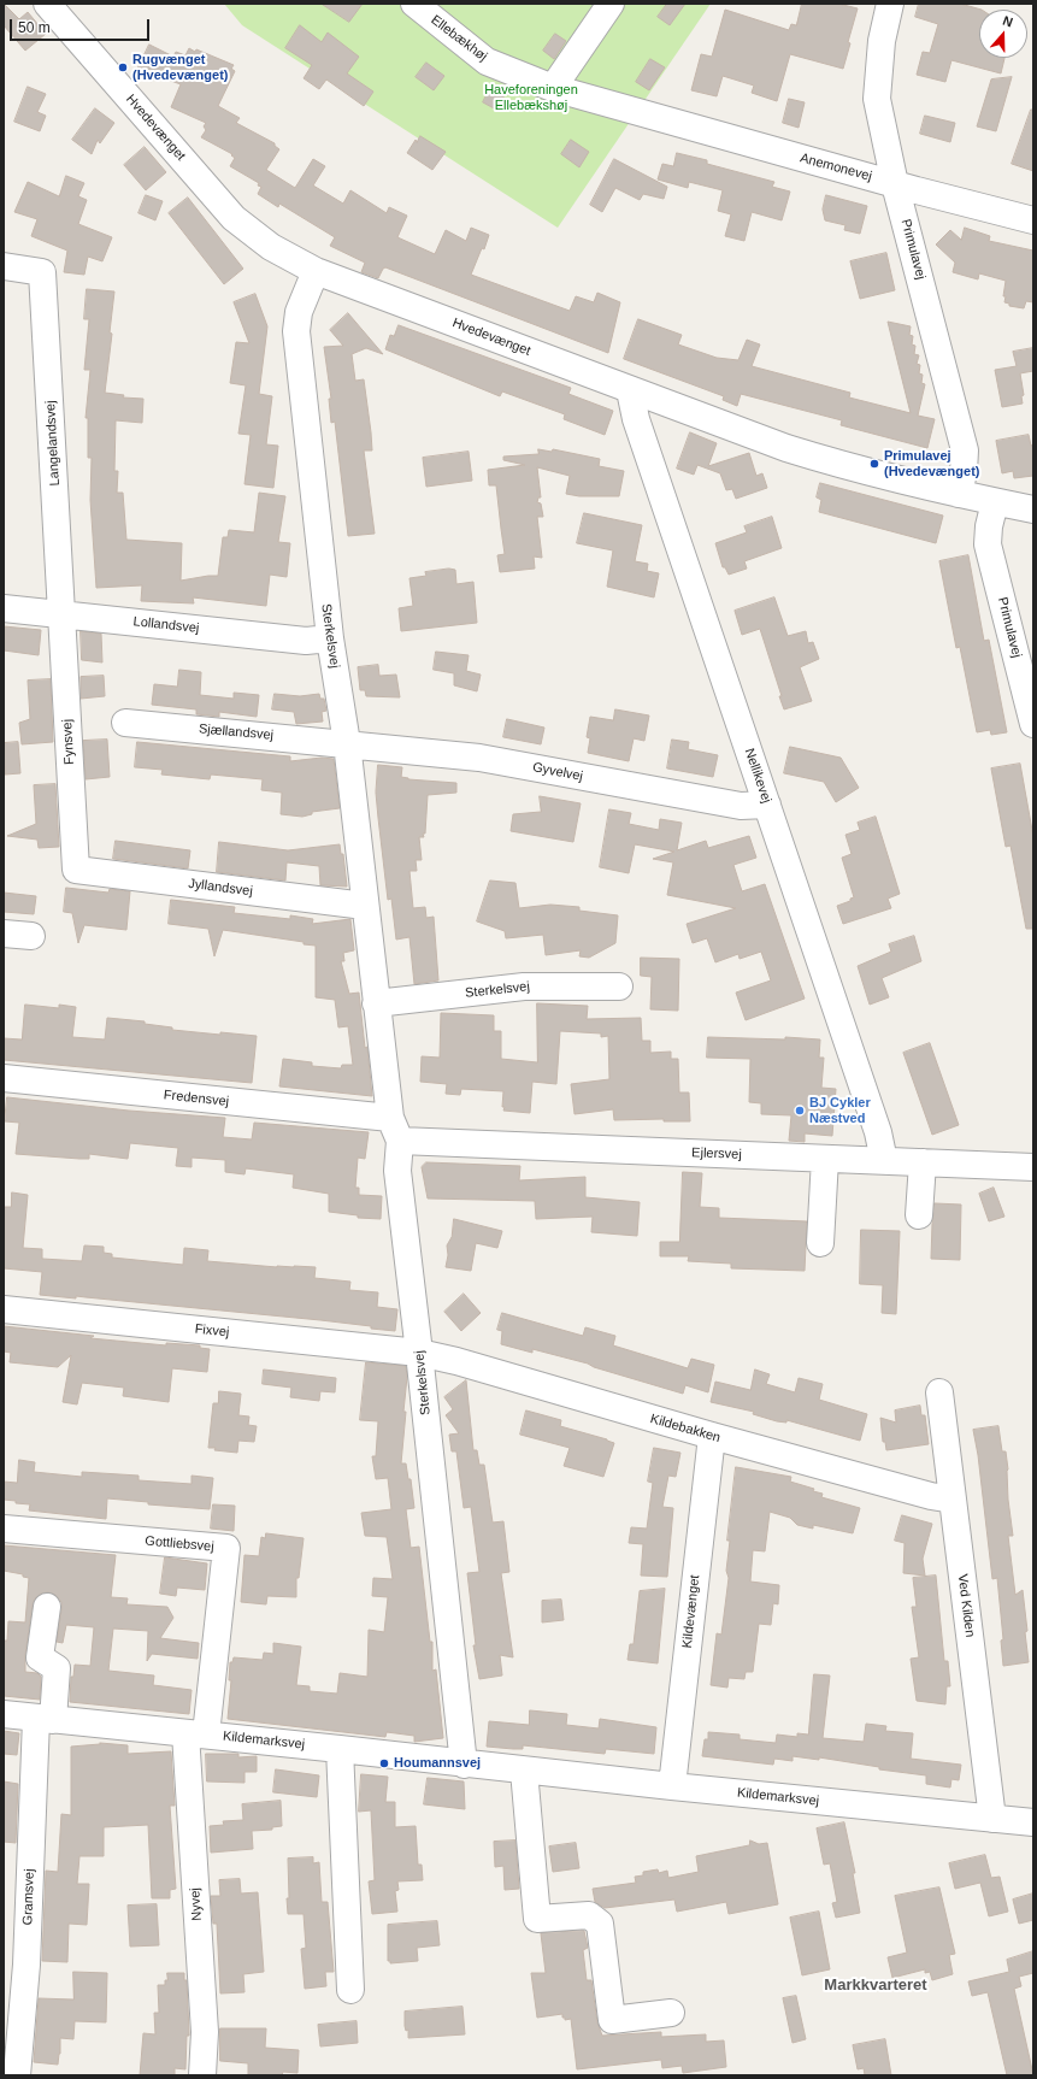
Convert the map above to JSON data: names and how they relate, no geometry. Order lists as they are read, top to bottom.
{
  "streets": {
    "street": [
      "Ellebækhøj",
      "Hvedevænget",
      "Anemonevej",
      "Primulavej",
      "Langelandsvej",
      "Lollandsvej",
      "Sterkelsvej",
      "Sjællandsvej",
      "Fynsvej",
      "Gyvelvej",
      "Nellikevej",
      "Jyllandsvej",
      "Fredensvej",
      "Ejlersvej",
      "Fixvej",
      "Kildebakken",
      "Gottliebsvej",
      "Ved Kilden",
      "Kildevænget",
      "Kildemarksvej",
      "Gramsvej",
      "Nyvej"
    ]
  },
  "crossings": [
    ["Ellebækhøj", "Anemonevej"],
    ["Hvedevænget", "Primulavej"],
    ["Hvedevænget", "Sterkelsvej"],
    ["Hvedevænget", "Nellikevej"],
    ["Anemonevej", "Primulavej"],
    ["Langelandsvej", "Lollandsvej"],
    ["Langelandsvej", "Fynsvej"],
    ["Lollandsvej", "Sterkelsvej"],
    ["Lollandsvej", "Fynsvej"],
    ["Sterkelsvej", "Sjællandsvej"],
    ["Sterkelsvej", "Gyvelvej"],
    ["Sterkelsvej", "Jyllandsvej"],
    ["Sterkelsvej", "Fredensvej"],
    ["Sterkelsvej", "Ejlersvej"],
    ["Sterkelsvej", "Fixvej"],
    ["Sterkelsvej", "Kildebakken"],
    ["Sterkelsvej", "Kildemarksvej"],
    ["Sjællandsvej", "Gyvelvej"],
    ["Fynsvej", "Jyllandsvej"],
    ["Gyvelvej", "Nellikevej"],
    ["Nellikevej", "Ejlersvej"],
    ["Fredensvej", "Ejlersvej"],
    ["Fixvej", "Kildebakken"],
    ["Kildebakken", "Ved Kilden"],
    ["Kildebakken", "Kildevænget"],
    ["Gottliebsvej", "Kildemarksvej"],
    ["Gottliebsvej", "Nyvej"],
    ["Ved Kilden", "Kildemarksvej"],
    ["Kildevænget", "Kildemarksvej"],
    ["Kildemarksvej", "Gramsvej"],
    ["Kildemarksvej", "Nyvej"]
  ],
  "districts": ["Markkvarteret"],
  "parks": ["Haveforeningen Ellebækshøj"],
  "places": [
    "Rugvænget (Hvedevænget)",
    "Primulavej (Hvedevænget)",
    "BJ Cykler Næstved",
    "Houmannsvej"
  ],
  "scale_bar": "50 m",
  "north": "top"
}
